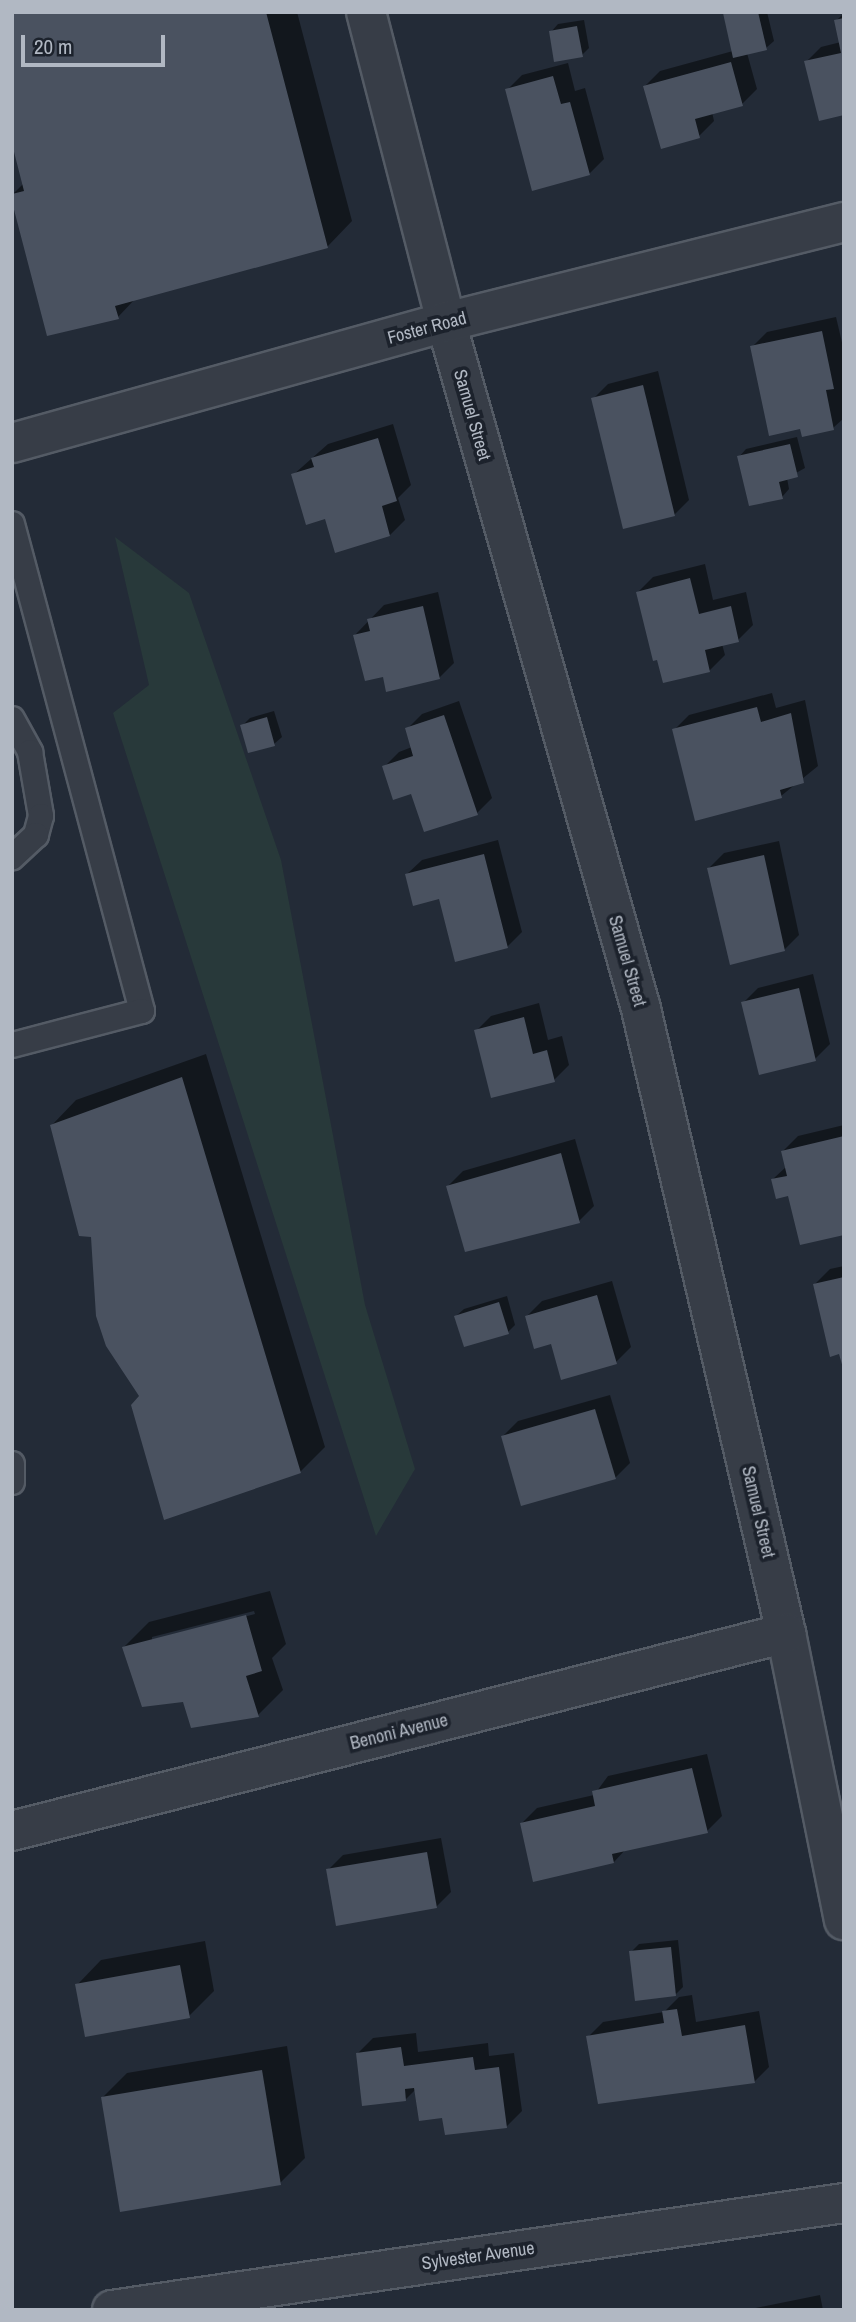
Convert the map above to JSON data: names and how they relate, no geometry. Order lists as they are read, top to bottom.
{
  "streets": {
    "street": [
      "Foster Road",
      "Samuel Street",
      "Benoni Avenue",
      "Sylvester Avenue"
    ]
  },
  "crossings": [
    ["Foster Road", "Samuel Street"],
    ["Samuel Street", "Benoni Avenue"]
  ],
  "scale_bar": "20 m"
}
